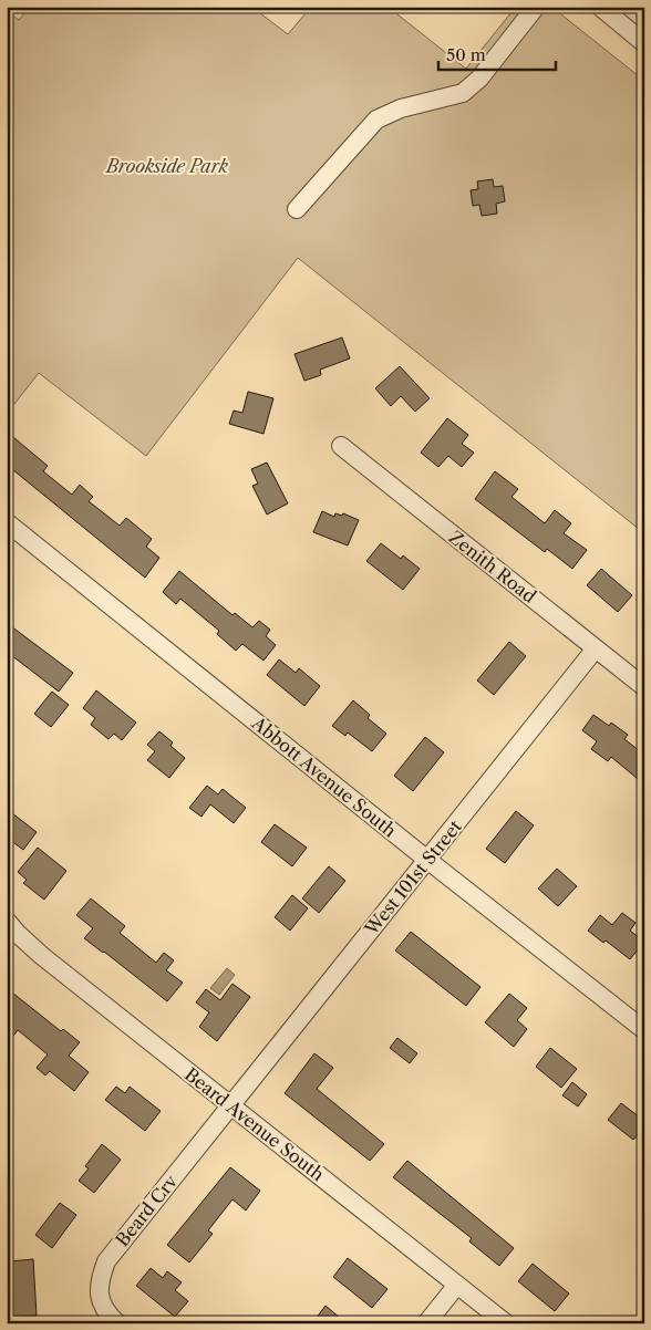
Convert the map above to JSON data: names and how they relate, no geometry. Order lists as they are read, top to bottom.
{
  "streets": {
    "street": [
      "Zenith Road",
      "Abbott Avenue South",
      "West 101st Street",
      "Beard Avenue South",
      "Beard Crv"
    ]
  },
  "crossings": [
    ["Zenith Road", "West 101st Street"],
    ["Abbott Avenue South", "West 101st Street"],
    ["West 101st Street", "Beard Avenue South"],
    ["West 101st Street", "Beard Crv"],
    ["Beard Avenue South", "Beard Crv"]
  ],
  "parks": ["Brookside Park"],
  "scale_bar": "50 m"
}
